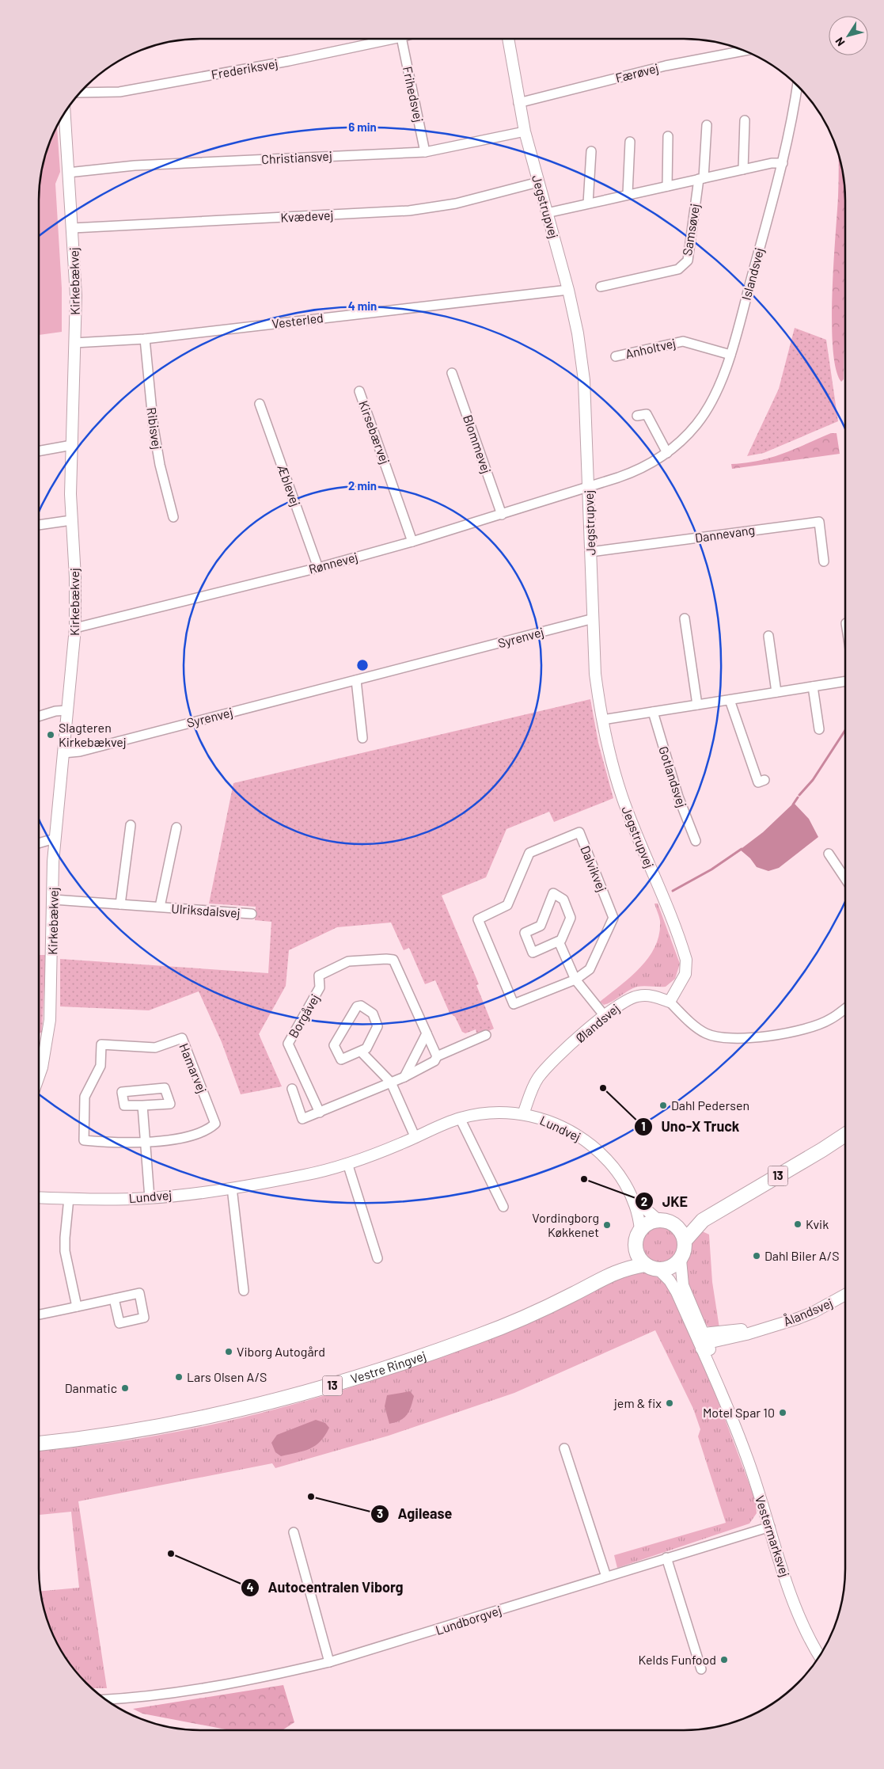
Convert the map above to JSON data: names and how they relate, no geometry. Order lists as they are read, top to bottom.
{
  "streets": {
    "main road": ["13", "Vestre Ringvej"],
    "street": [
      "Frederiksvej",
      "Færøvej",
      "Frihedsvej",
      "Christiansvej",
      "Jegstrupvej",
      "Kvædevej",
      "Samsøvej",
      "Islandsvej",
      "Kirkebækvej",
      "Vesterled",
      "Anholtvej",
      "Ribisvej",
      "Kirsebærvej",
      "Blommevej",
      "Æblevej",
      "Dannevang",
      "Rønnevej",
      "Syrenvej",
      "Gotlandsvej",
      "Dalvikvej",
      "Ulriksdalsvej",
      "Borgåvej",
      "Ølandsvej",
      "Hamarvej",
      "Lundvej",
      "Ålandsvej",
      "Vestermarksvej",
      "Lundborgvej"
    ]
  },
  "crossings": [
    ["Færøvej", "Jegstrupvej"],
    ["Frihedsvej", "Christiansvej"],
    ["Christiansvej", "Jegstrupvej"],
    ["Christiansvej", "Kirkebækvej"],
    ["Jegstrupvej", "Kvædevej"],
    ["Jegstrupvej", "Islandsvej"],
    ["Jegstrupvej", "Vesterled"],
    ["Jegstrupvej", "Dannevang"],
    ["Jegstrupvej", "Rønnevej"],
    ["Jegstrupvej", "Syrenvej"],
    ["Jegstrupvej", "Ølandsvej"],
    ["Kvædevej", "Kirkebækvej"],
    ["Islandsvej", "Anholtvej"],
    ["Islandsvej", "Rønnevej"],
    ["Kirkebækvej", "Vesterled"],
    ["Kirkebækvej", "Rønnevej"],
    ["Kirkebækvej", "Syrenvej"],
    ["Kirkebækvej", "Ulriksdalsvej"],
    ["Vesterled", "Ribisvej"],
    ["Kirsebærvej", "Rønnevej"],
    ["Blommevej", "Rønnevej"],
    ["Æblevej", "Rønnevej"],
    ["Ølandsvej", "Lundvej"],
    ["Lundvej", "13"],
    ["Lundvej", "Vestre Ringvej"],
    ["Lundvej", "Vestermarksvej"],
    ["13", "Vestre Ringvej"],
    ["13", "Vestermarksvej"],
    ["Ålandsvej", "Vestermarksvej"],
    ["Vestre Ringvej", "Vestermarksvej"],
    ["Vestermarksvej", "Lundborgvej"]
  ],
  "places": [
    "Slagteren Kirkebækvej",
    "Uno-X Truck",
    "Dahl Pedersen",
    "JKE",
    "Kvik",
    "Vordingborg Køkkenet",
    "Dahl Biler A/S",
    "Viborg Autogård",
    "Lars Olsen A/S",
    "Danmatic",
    "jem & fix",
    "Motel Spar 10",
    "Agilease",
    "Autocentralen Viborg",
    "Kelds Funfood"
  ],
  "north": "bottom left",
  "rings": ["6 min", "4 min", "2 min"]
}
